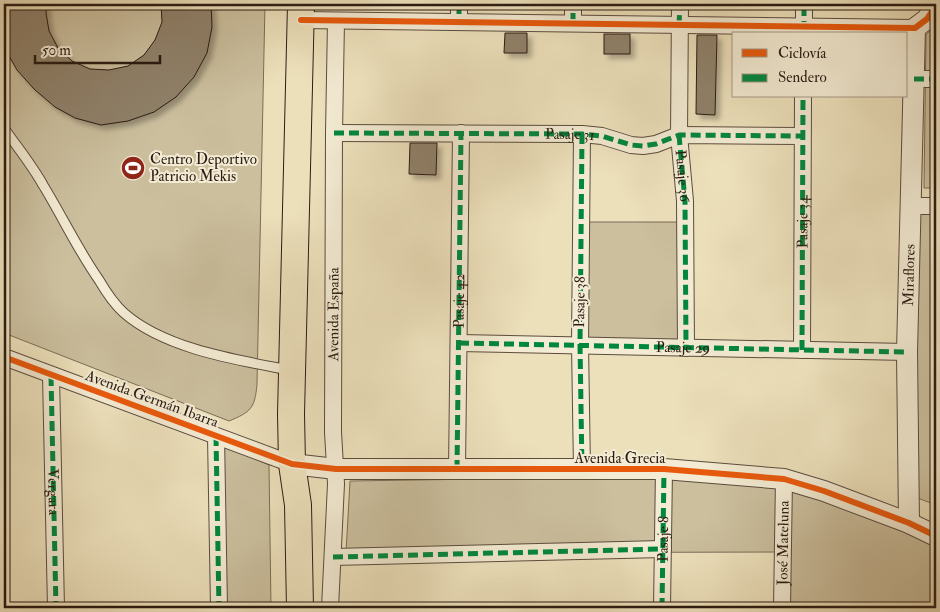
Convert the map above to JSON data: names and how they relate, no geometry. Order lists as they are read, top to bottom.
{
  "streets": {
    "street": [
      "Pasaje 31",
      "Pasaje 36",
      "Pasaje 34",
      "Miraflores",
      "Pasaje 42",
      "Pasaje 38",
      "Avenida España",
      "Pasaje 29",
      "Avenida Germán Ibarra",
      "Avenida Grecia",
      "Vergara",
      "Pasaje 8",
      "José Mateluna"
    ]
  },
  "crossings": [
    ["Pasaje 31", "Pasaje 36"],
    ["Pasaje 31", "Pasaje 34"],
    ["Pasaje 31", "Pasaje 42"],
    ["Pasaje 31", "Pasaje 38"],
    ["Pasaje 31", "Avenida España"],
    ["Pasaje 36", "Pasaje 29"],
    ["Pasaje 34", "Pasaje 29"],
    ["Miraflores", "Pasaje 29"],
    ["Miraflores", "Avenida Grecia"],
    ["Pasaje 42", "Pasaje 29"],
    ["Pasaje 42", "Avenida Grecia"],
    ["Pasaje 38", "Pasaje 29"],
    ["Pasaje 38", "Avenida Grecia"],
    ["Avenida España", "Avenida Grecia"],
    ["Avenida Germán Ibarra", "Avenida Grecia"],
    ["Avenida Germán Ibarra", "Vergara"],
    ["Avenida Grecia", "Pasaje 8"],
    ["Avenida Grecia", "José Mateluna"]
  ],
  "places": {
    "sports": ["Centro Deportivo Patricio Mekis"]
  },
  "legend": ["Ciclovía", "Sendero"],
  "scale_bar": "50 m"
}
